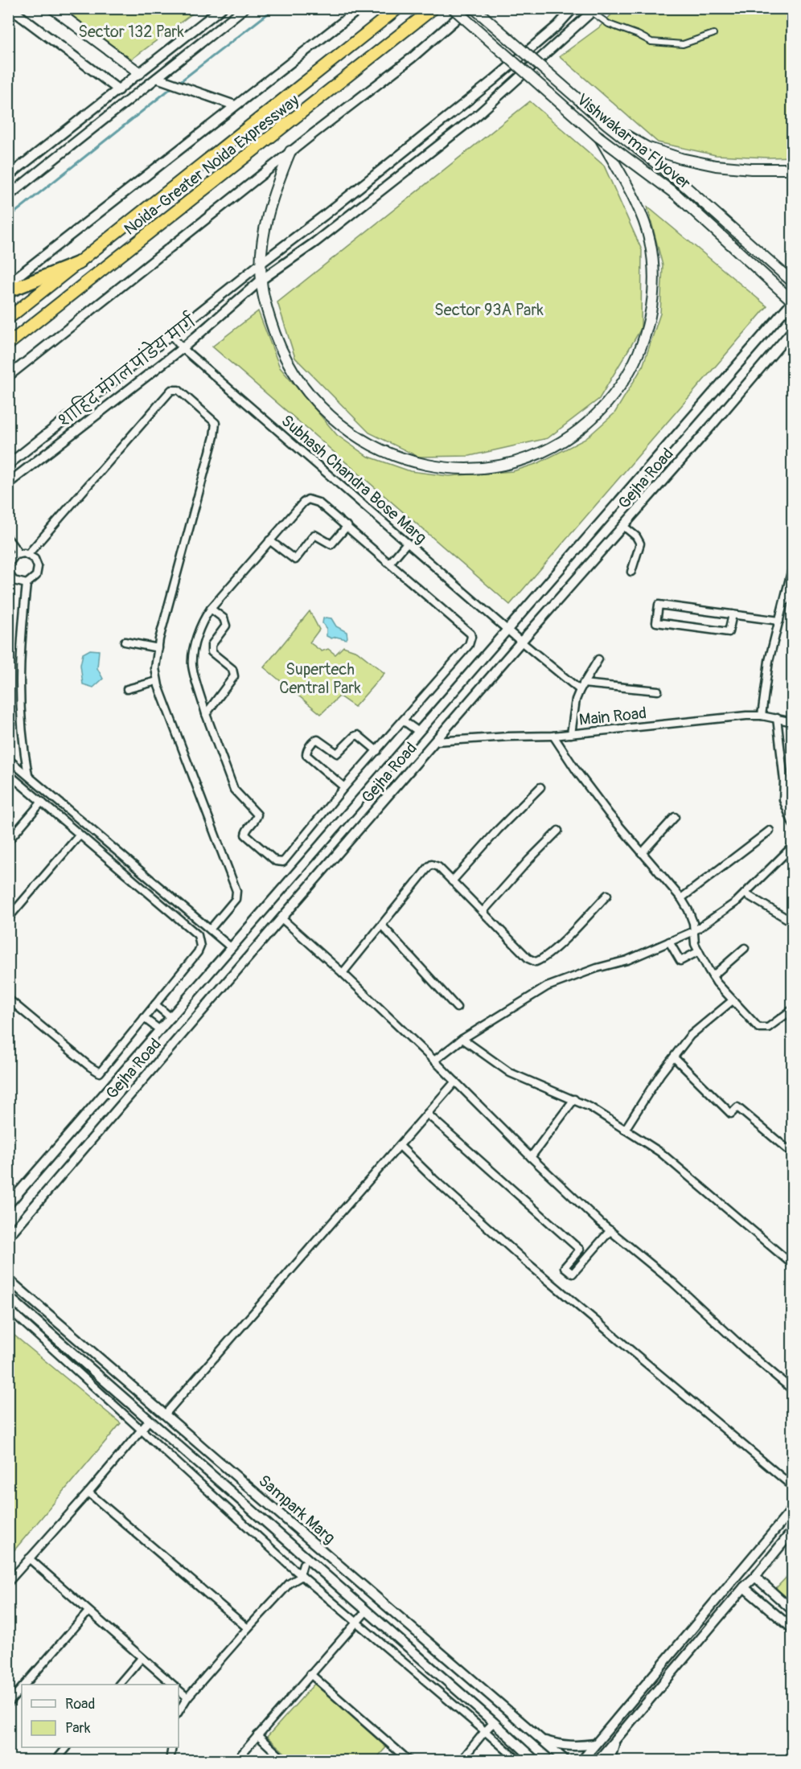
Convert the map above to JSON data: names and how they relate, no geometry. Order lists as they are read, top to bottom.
{
  "streets": {
    "highway": ["Noida-Greater Noida Expressway"],
    "main road": ["Vishwakarma Flyover"],
    "street": [
      "शाहिद मंगल पांडेय मार्ग",
      "Gejha Road",
      "Subhash Chandra Bose Marg",
      "Main Road",
      "Sampark Marg"
    ]
  },
  "crossings": [
    ["Vishwakarma Flyover", "Gejha Road"],
    ["शाहिद मंगल पांडेय मार्ग", "Subhash Chandra Bose Marg"],
    ["Gejha Road", "Subhash Chandra Bose Marg"],
    ["Gejha Road", "Main Road"]
  ],
  "parks": ["Sector 132 Park", "Sector 93A Park", "Supertech Central Park"],
  "legend": ["Road", "Park"]
}
